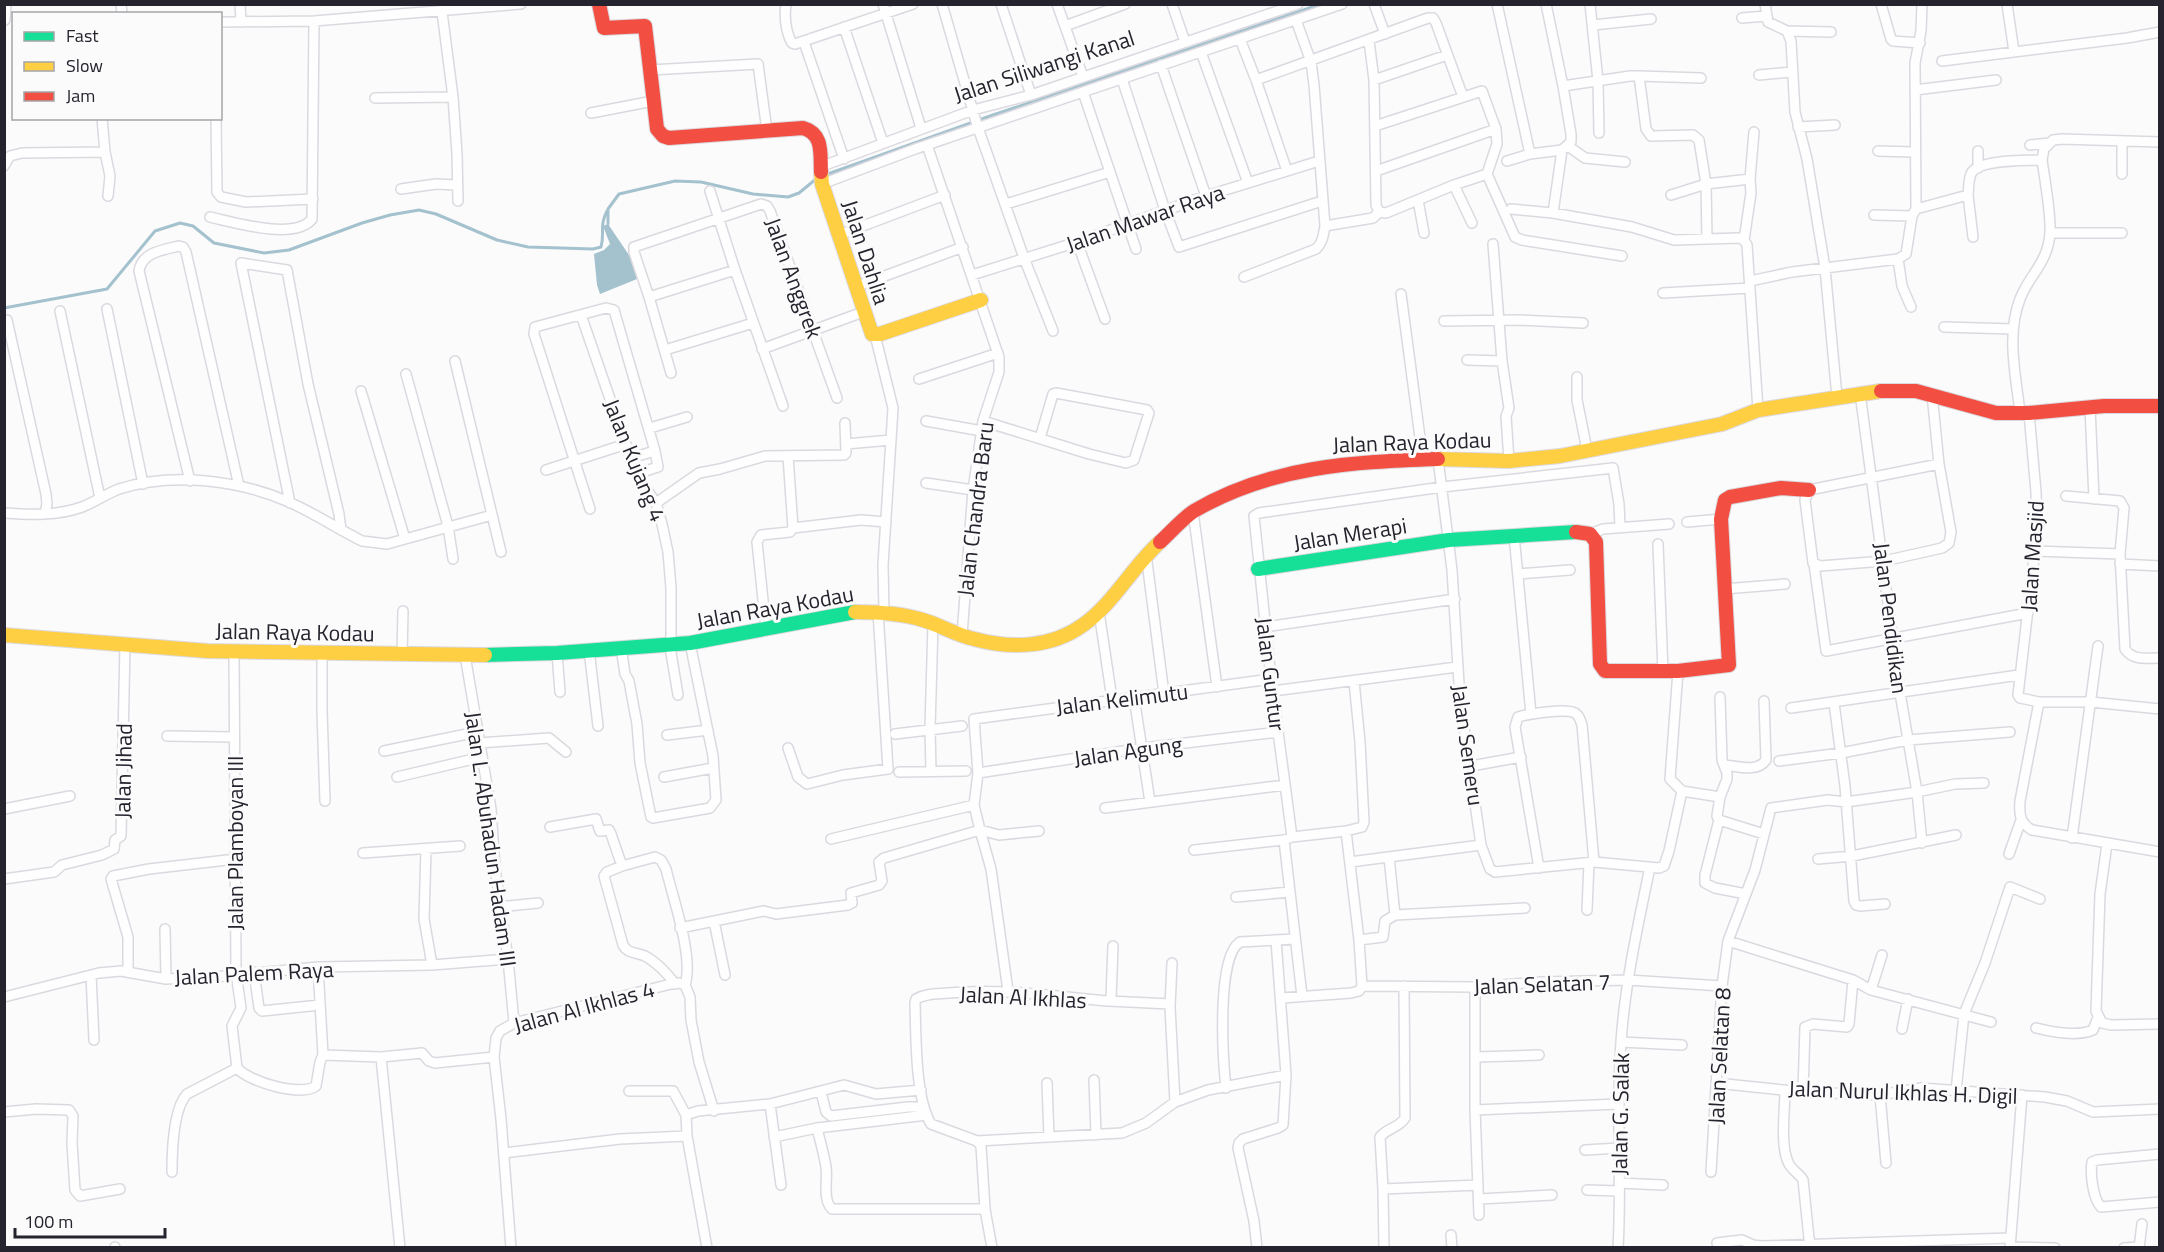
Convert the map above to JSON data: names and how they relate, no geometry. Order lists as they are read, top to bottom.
{
  "streets": {
    "street": [
      "Jalan Siliwangi Kanal",
      "Jalan Mawar Raya",
      "Jalan Dahlia",
      "Jalan Anggrek",
      "Jalan Raya Kodau",
      "Jalan Kujang 4",
      "Jalan Chandra Baru",
      "Jalan Merapi",
      "Jalan Masjid",
      "Jalan Pendidikan",
      "Jalan Guntur",
      "Jalan Kelimutu",
      "Jalan Semeru",
      "Jalan Agung",
      "Jalan Jihad",
      "Jalan L. Abuhadun Hadam III",
      "Jalan Plamboyan III",
      "Jalan Palem Raya",
      "Jalan Selatan 7",
      "Jalan Al Ikhlas",
      "Jalan Al Ikhlas 4",
      "Jalan Selatan 8",
      "Jalan Nurul Ikhlas H. Digil",
      "Jalan G. Salak"
    ]
  },
  "crossings": [
    ["Jalan Siliwangi Kanal", "Jalan Dahlia"],
    ["Jalan Mawar Raya", "Jalan Chandra Baru"],
    ["Jalan Raya Kodau", "Jalan Kujang 4"],
    ["Jalan Raya Kodau", "Jalan Chandra Baru"],
    ["Jalan Raya Kodau", "Jalan Masjid"],
    ["Jalan Raya Kodau", "Jalan Pendidikan"],
    ["Jalan Raya Kodau", "Jalan Semeru"],
    ["Jalan Raya Kodau", "Jalan Jihad"],
    ["Jalan Raya Kodau", "Jalan L. Abuhadun Hadam III"],
    ["Jalan Raya Kodau", "Jalan Plamboyan III"],
    ["Jalan Merapi", "Jalan Guntur"],
    ["Jalan Merapi", "Jalan Semeru"],
    ["Jalan Guntur", "Jalan Kelimutu"],
    ["Jalan Guntur", "Jalan Semeru"],
    ["Jalan Guntur", "Jalan Agung"],
    ["Jalan Guntur", "Jalan Selatan 7"],
    ["Jalan Kelimutu", "Jalan Agung"],
    ["Jalan Semeru", "Jalan G. Salak"],
    ["Jalan L. Abuhadun Hadam III", "Jalan Palem Raya"],
    ["Jalan L. Abuhadun Hadam III", "Jalan Al Ikhlas 4"],
    ["Jalan Plamboyan III", "Jalan Palem Raya"],
    ["Jalan Selatan 7", "Jalan Selatan 8"],
    ["Jalan Selatan 7", "Jalan G. Salak"],
    ["Jalan Selatan 8", "Jalan Nurul Ikhlas H. Digil"]
  ],
  "legend": ["Fast", "Slow", "Jam"],
  "scale_bar": "100 m"
}
